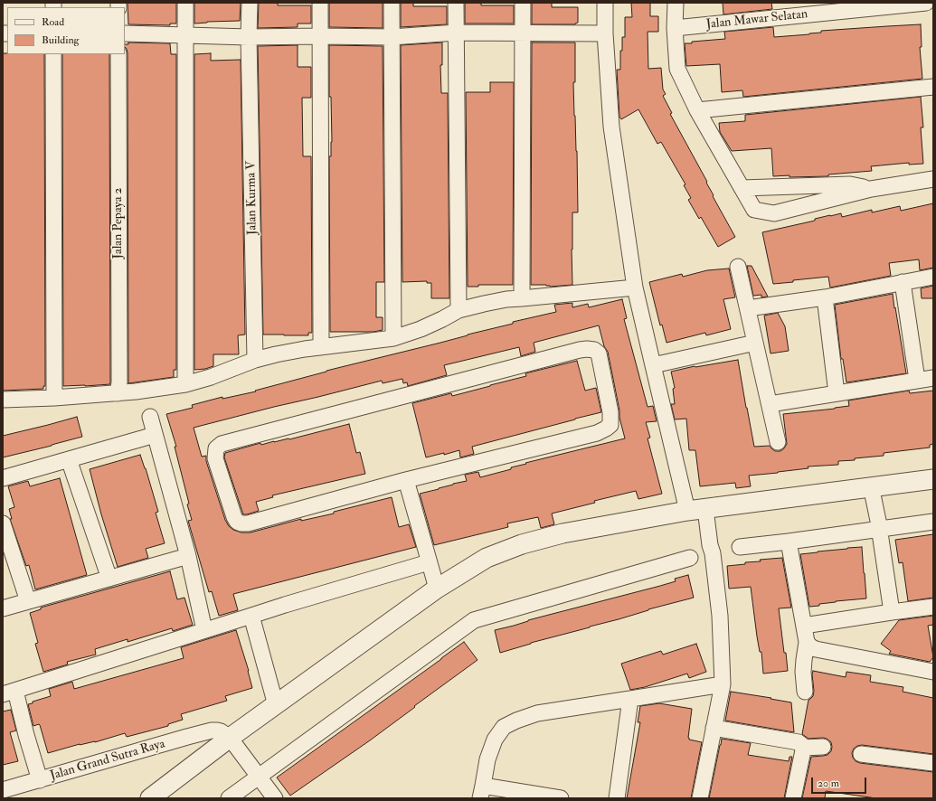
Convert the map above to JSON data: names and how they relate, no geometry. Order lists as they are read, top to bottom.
{
  "streets": {
    "street": [
      "Jalan Mawar Selatan",
      "Jalan Kurma V",
      "Jalan Pepaya 2",
      "Jalan Grand Sutra Raya"
    ]
  },
  "legend": ["Road", "Building"],
  "scale_bar": "20 m"
}
